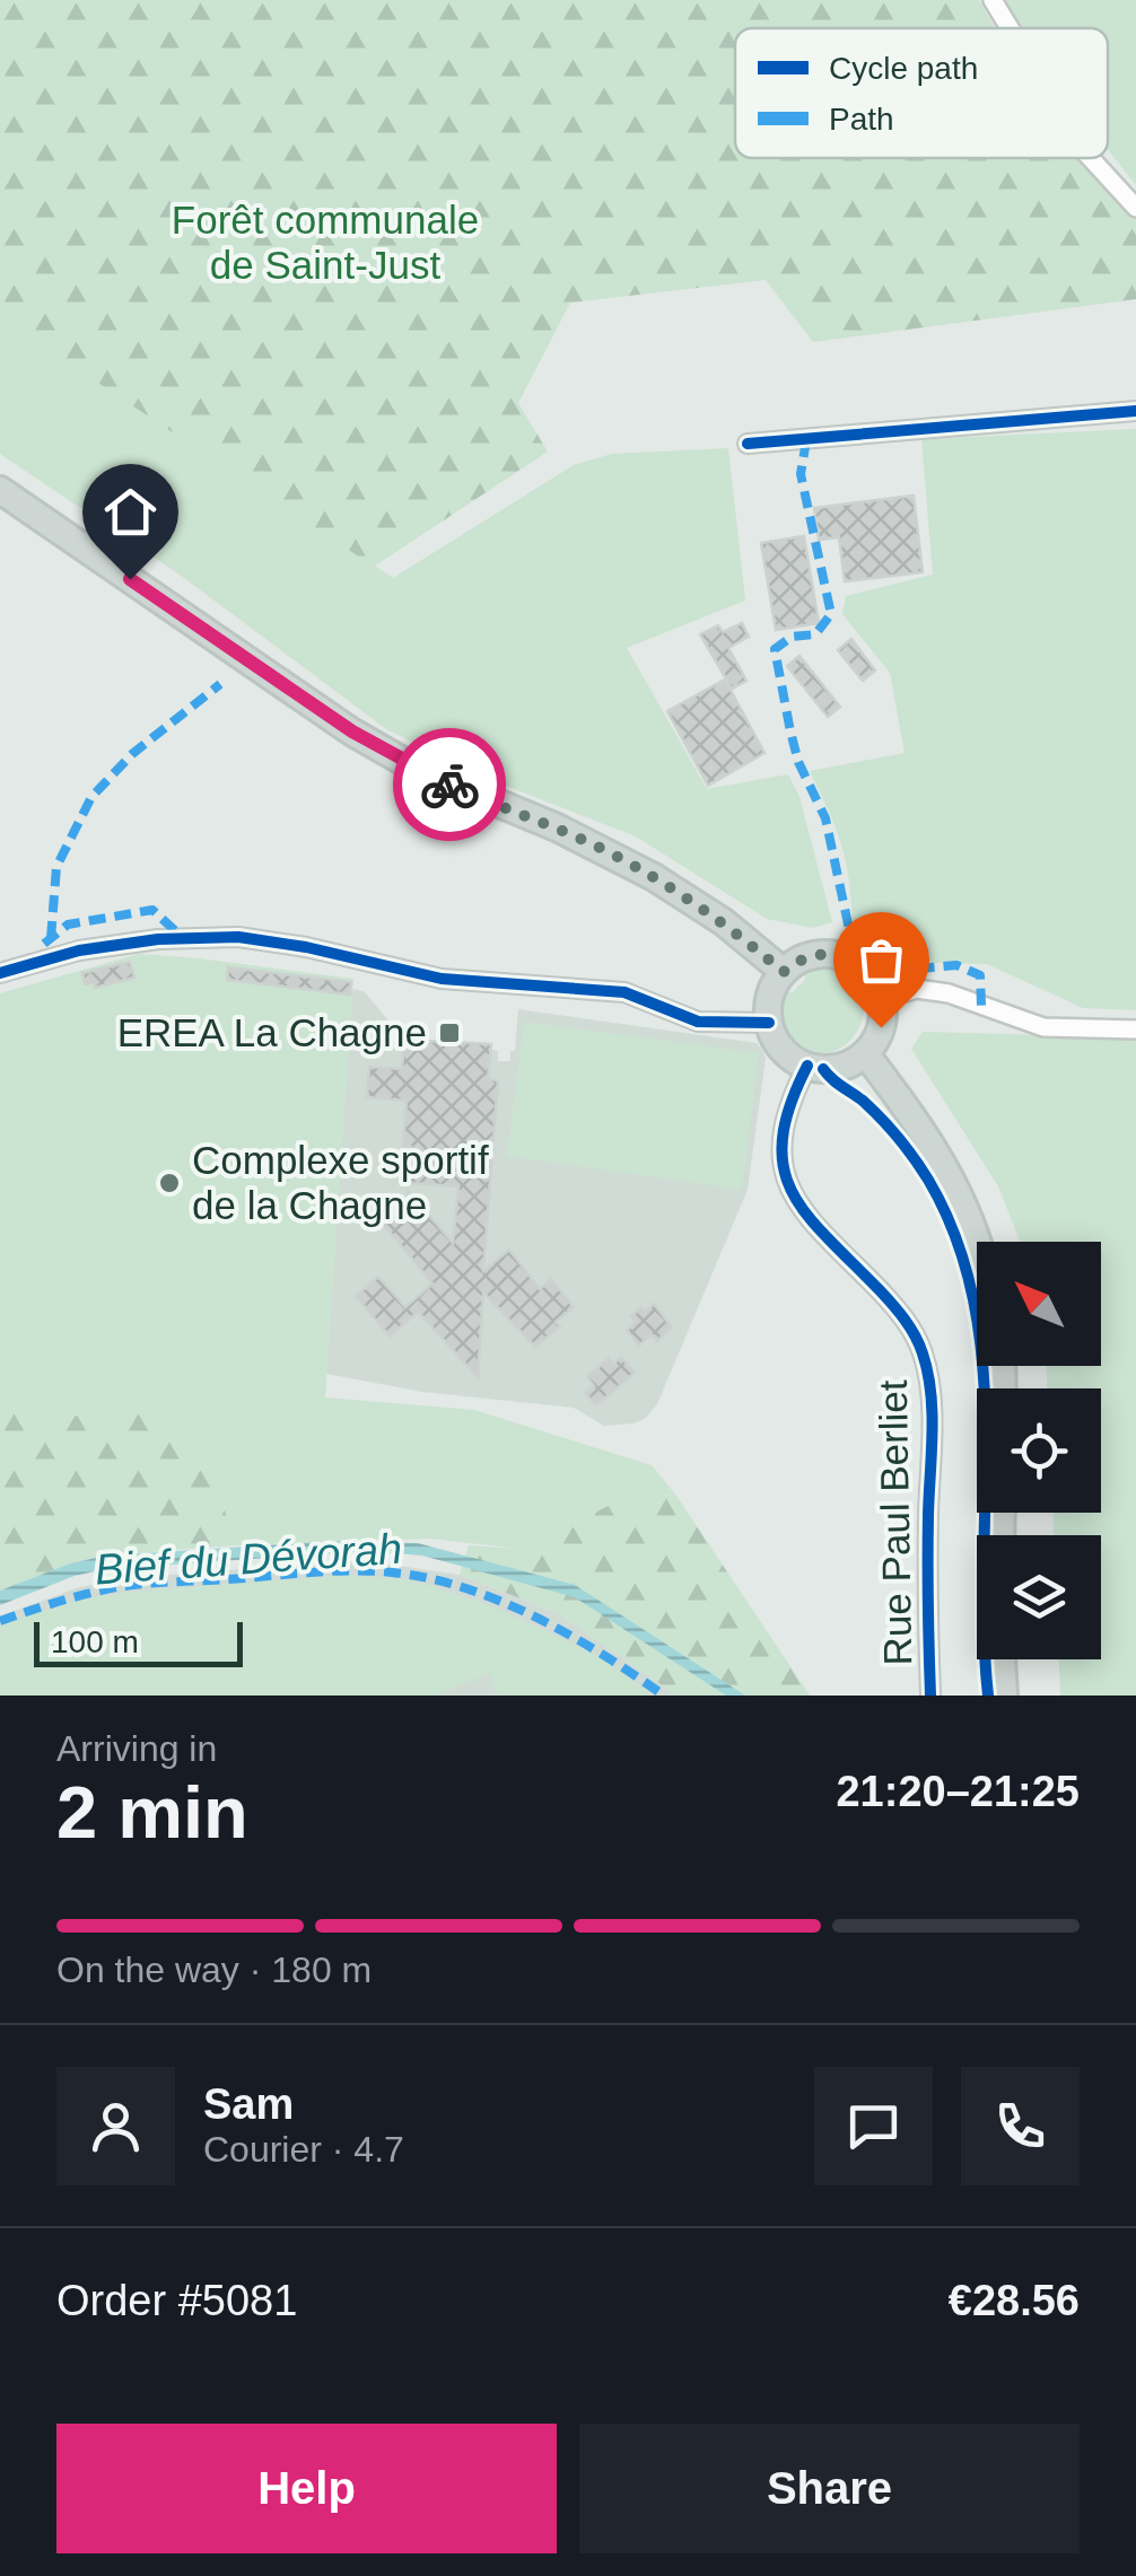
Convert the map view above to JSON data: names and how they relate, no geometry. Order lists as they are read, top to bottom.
{
  "streets": {
    "street": ["Rue Paul Berliet"]
  },
  "water": ["Bief du Dévorah"],
  "parks": ["Forêt communale de Saint-Just"],
  "places": {
    "transit": ["EREA La Chagne"],
    "other": ["Complexe sportif de la Chagne"]
  },
  "legend": ["Cycle path", "Path"],
  "scale_bar": "100 m",
  "north": "top left",
  "page": {
    "scale": "100 m",
    "heading": ["2 min", "Arriving in", "21:20–21:25"],
    "panel": [
      "Sam",
      "Courier · 4.7",
      "Order #5081",
      "€28.56"
    ],
    "bar": "On the way · 180 m",
    "buttons": ["Help", "Share"]
  }
}
